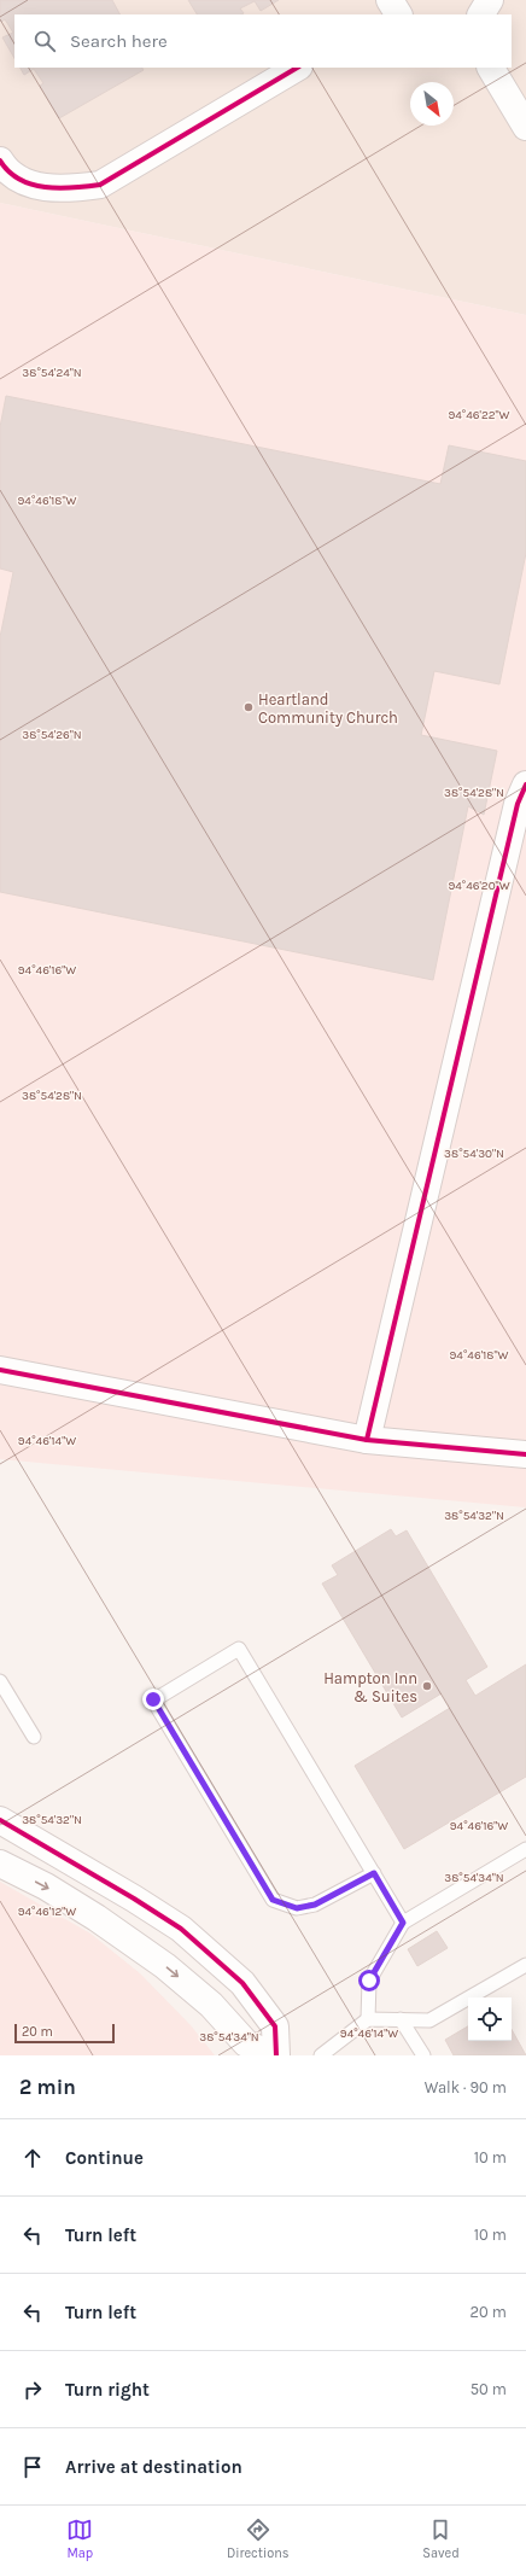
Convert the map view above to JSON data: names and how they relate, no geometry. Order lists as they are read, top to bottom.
{
  "places": ["Heartland Community Church", "Hampton Inn & Suites"],
  "scale_bar": "20 m",
  "north": "bottom right",
  "page": {
    "search": "Search here",
    "scale": "20 m",
    "heading": ["2 min", "Walk · 90 m"],
    "list": [
      ["Continue", "10 m"],
      ["Turn left", "10 m"],
      ["Turn left", "20 m"],
      ["Turn right", "50 m"],
      "Arrive at destination"
    ],
    "nav": ["Map", "Directions", "Saved"]
  },
  "coordinates": [
    "38°54'24\"N",
    "94°46'22\"W",
    "94°46'18\"W",
    "38°54'26\"N",
    "38°54'28\"N",
    "94°46'20\"W",
    "94°46'16\"W",
    "38°54'30\"N",
    "94°46'14\"W",
    "38°54'32\"N",
    "38°54'34\"N",
    "94°46'12\"W"
  ]
}
